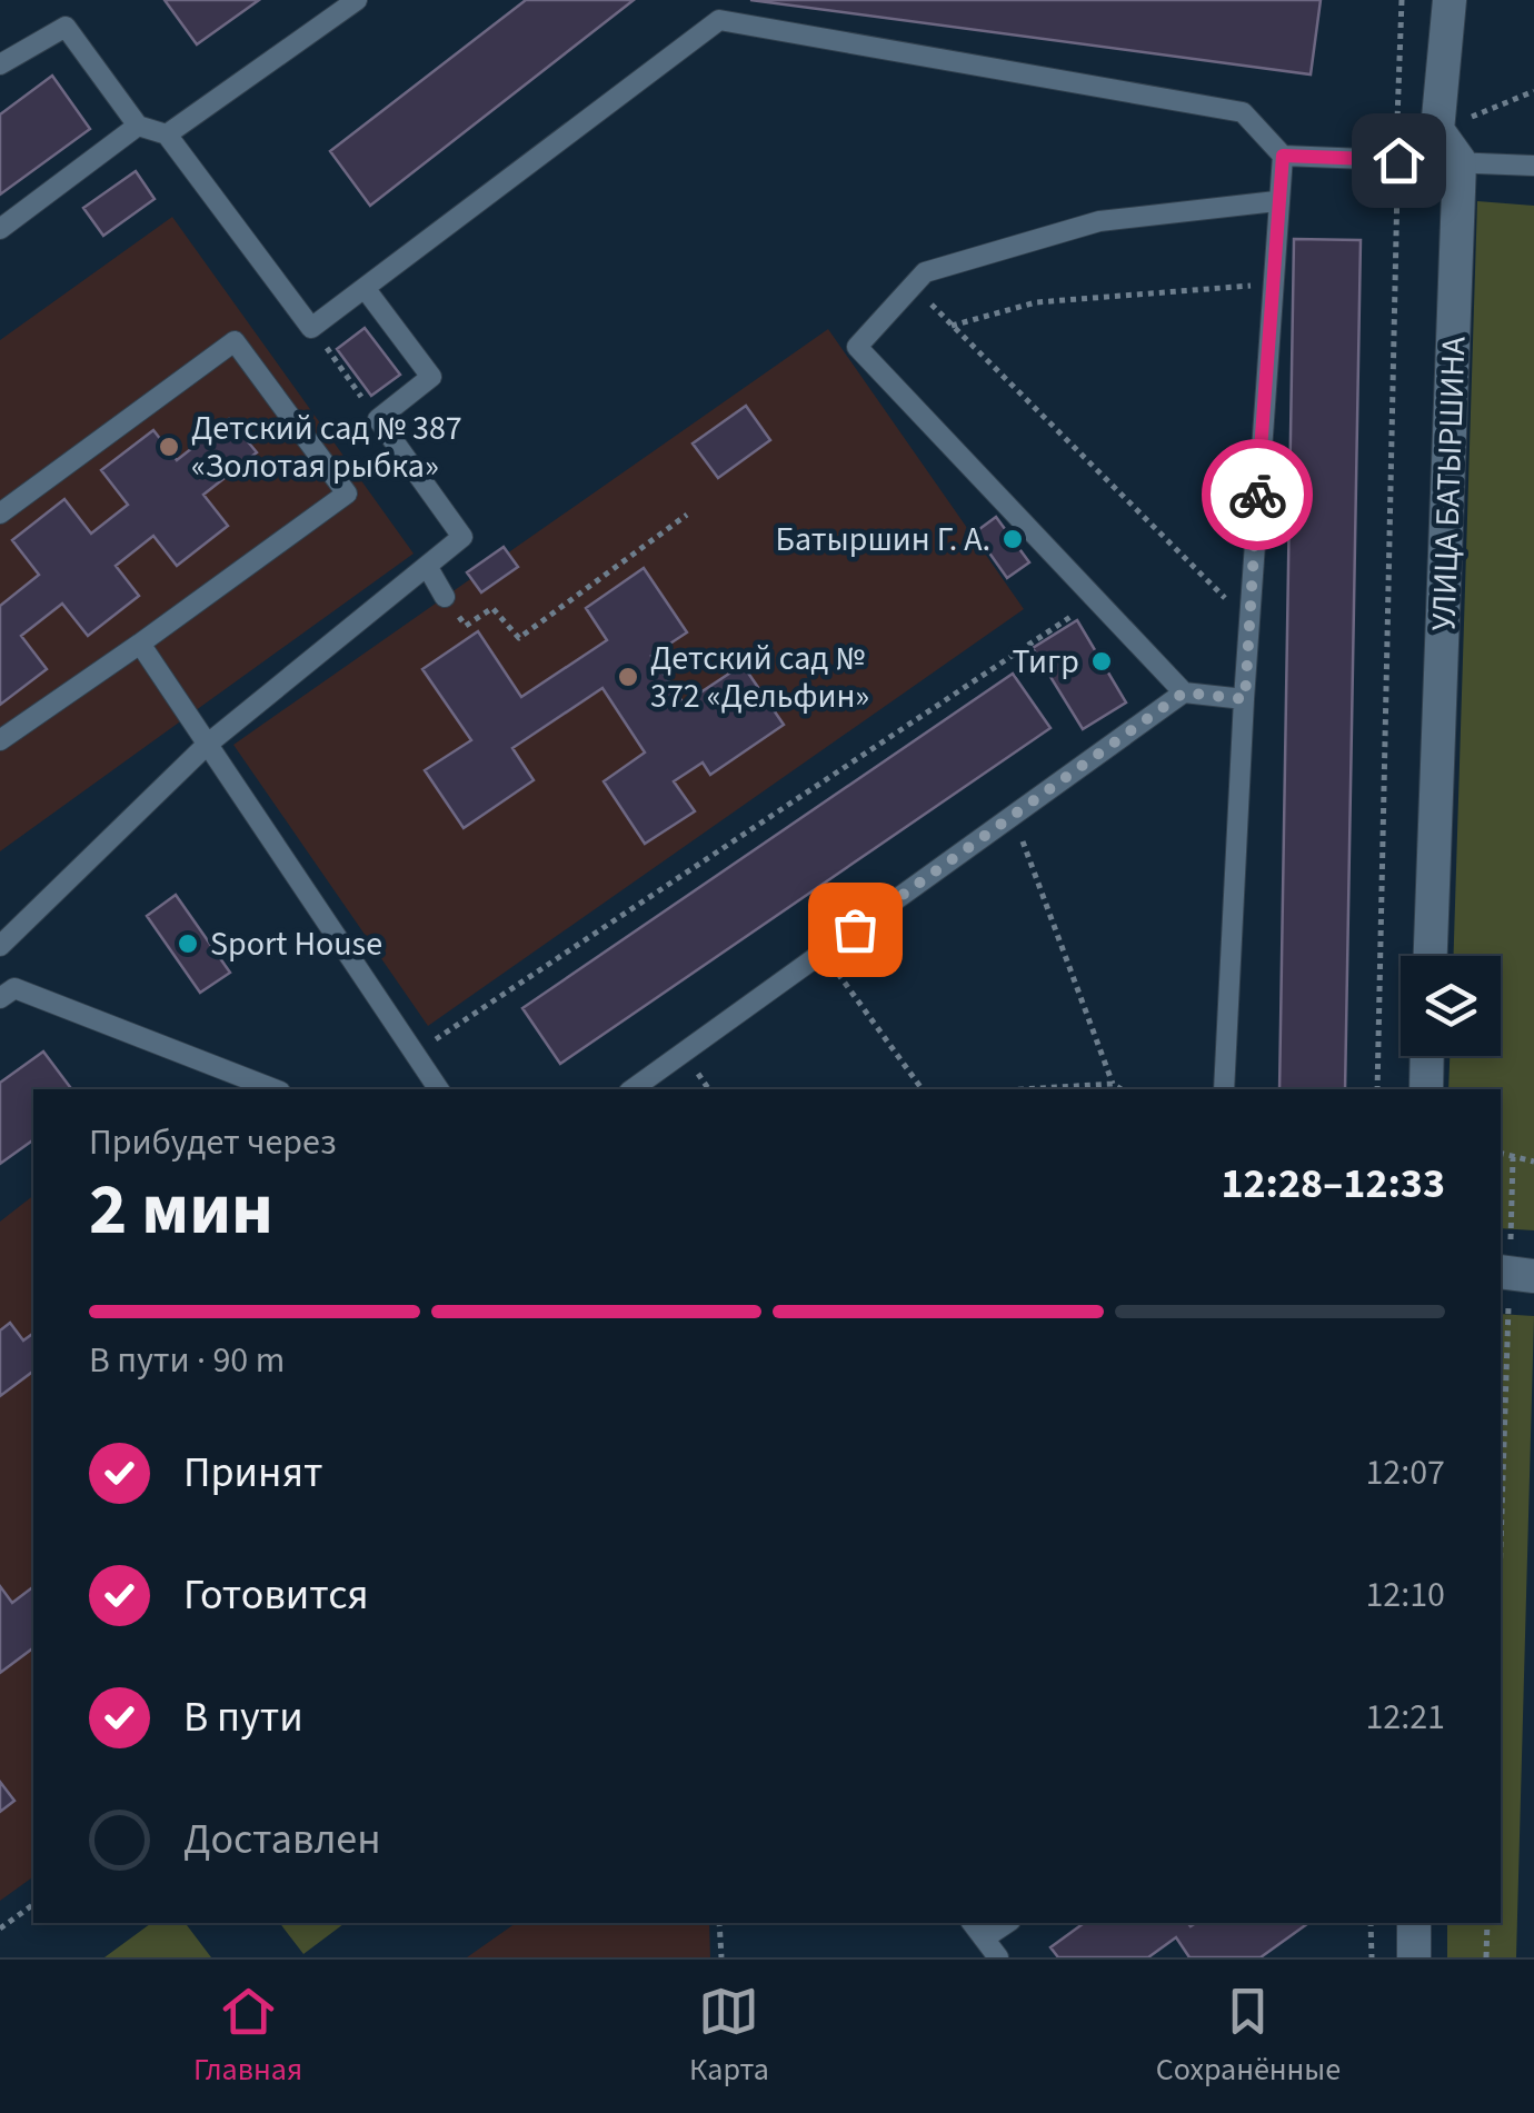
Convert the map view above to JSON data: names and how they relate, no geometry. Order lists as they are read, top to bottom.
{
  "streets": {
    "street": ["УЛИЦА БАТЫРШИНА"]
  },
  "places": [
    "Детский сад № 387 «Золотая рыбка»",
    "Батыршин Г. А.",
    "Тигр",
    "Детский сад № 372 «Дельфин»",
    "Sport House"
  ],
  "page": {
    "heading": ["2 мин", "Прибудет через", "12:28–12:33"],
    "bar": "В пути · 90 m",
    "list": [
      ["Принят", "12:07"],
      ["Готовится", "12:10"],
      ["В пути", "12:21"],
      "Доставлен"
    ],
    "tabs": ["Главная", "Карта", "Сохранённые"]
  }
}
